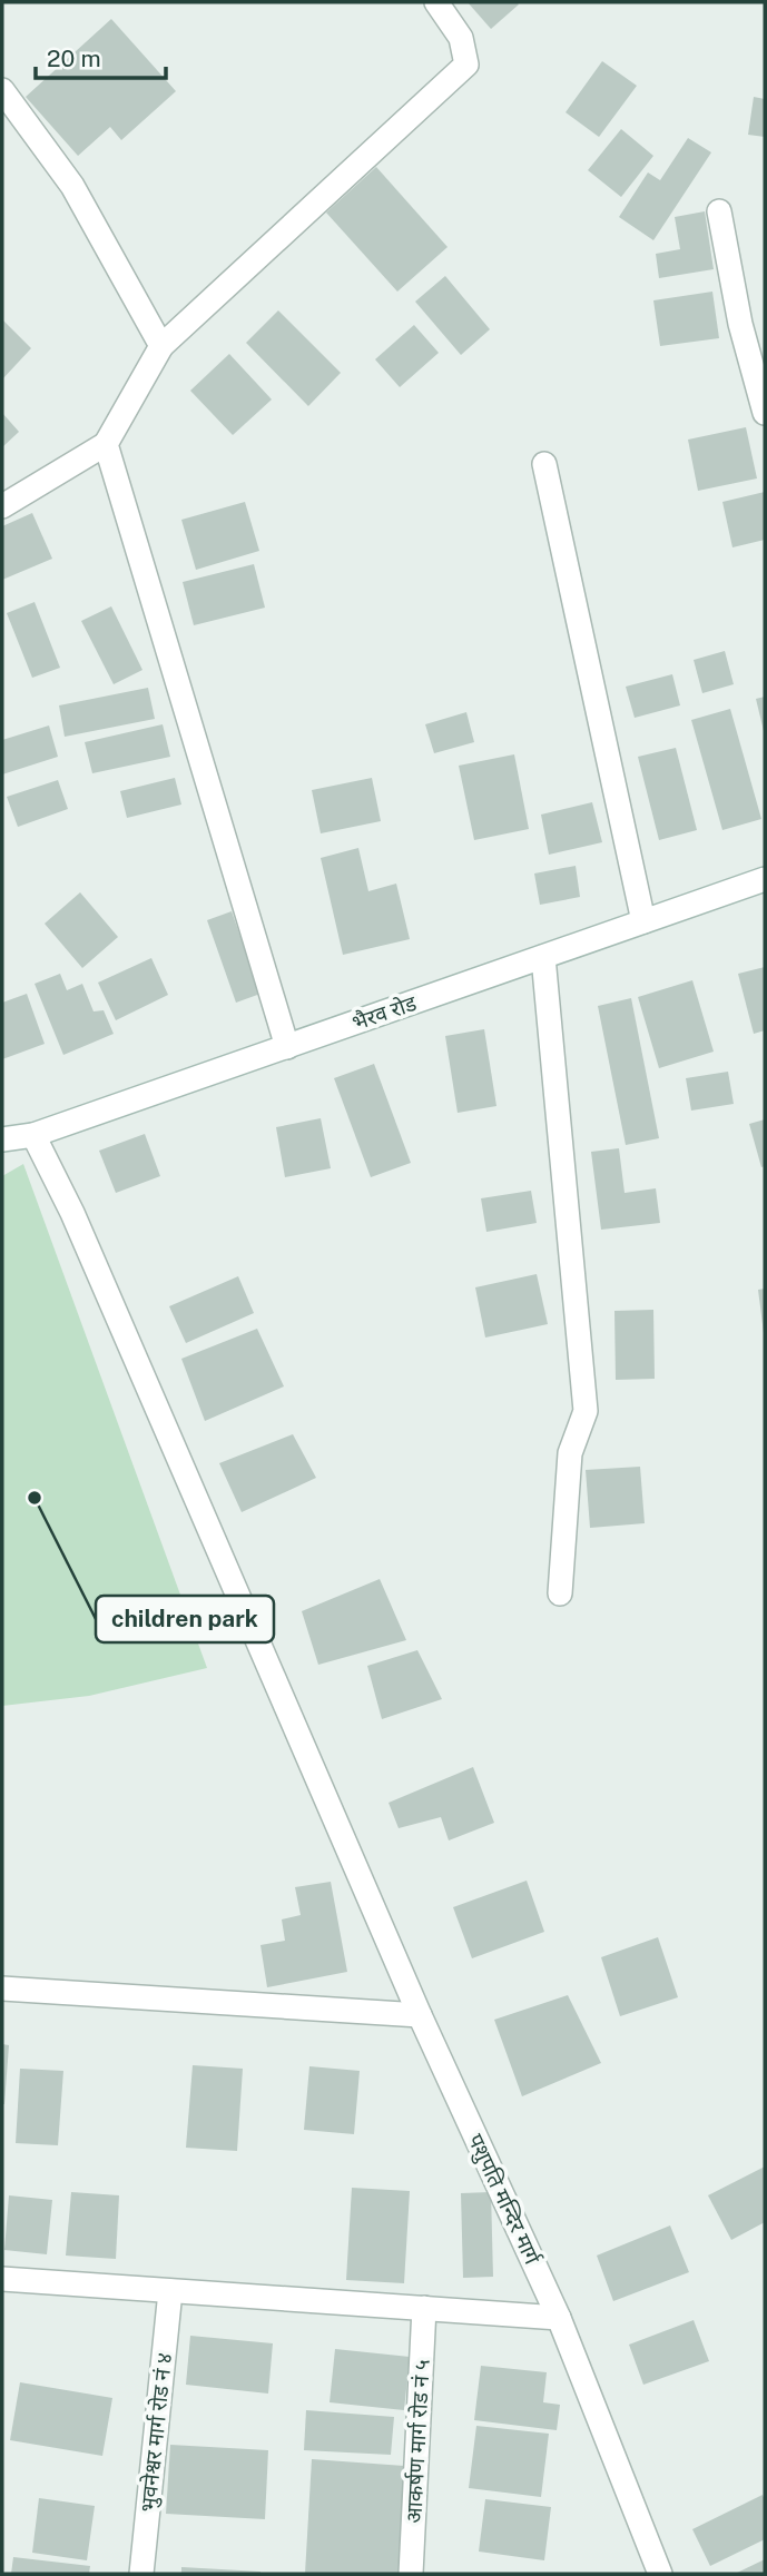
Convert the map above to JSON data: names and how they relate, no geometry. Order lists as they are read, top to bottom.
{
  "streets": {
    "street": [
      "भैरव रोड",
      "पशुपति मन्दिर मार्ग",
      "भुवनेश्वर मार्ग रोड नं ४",
      "आकर्षण मार्ग रोड नं ५"
    ]
  },
  "crossings": [
    ["भैरव रोड", "पशुपति मन्दिर मार्ग"]
  ],
  "places": ["children park"],
  "scale_bar": "20 m"
}
